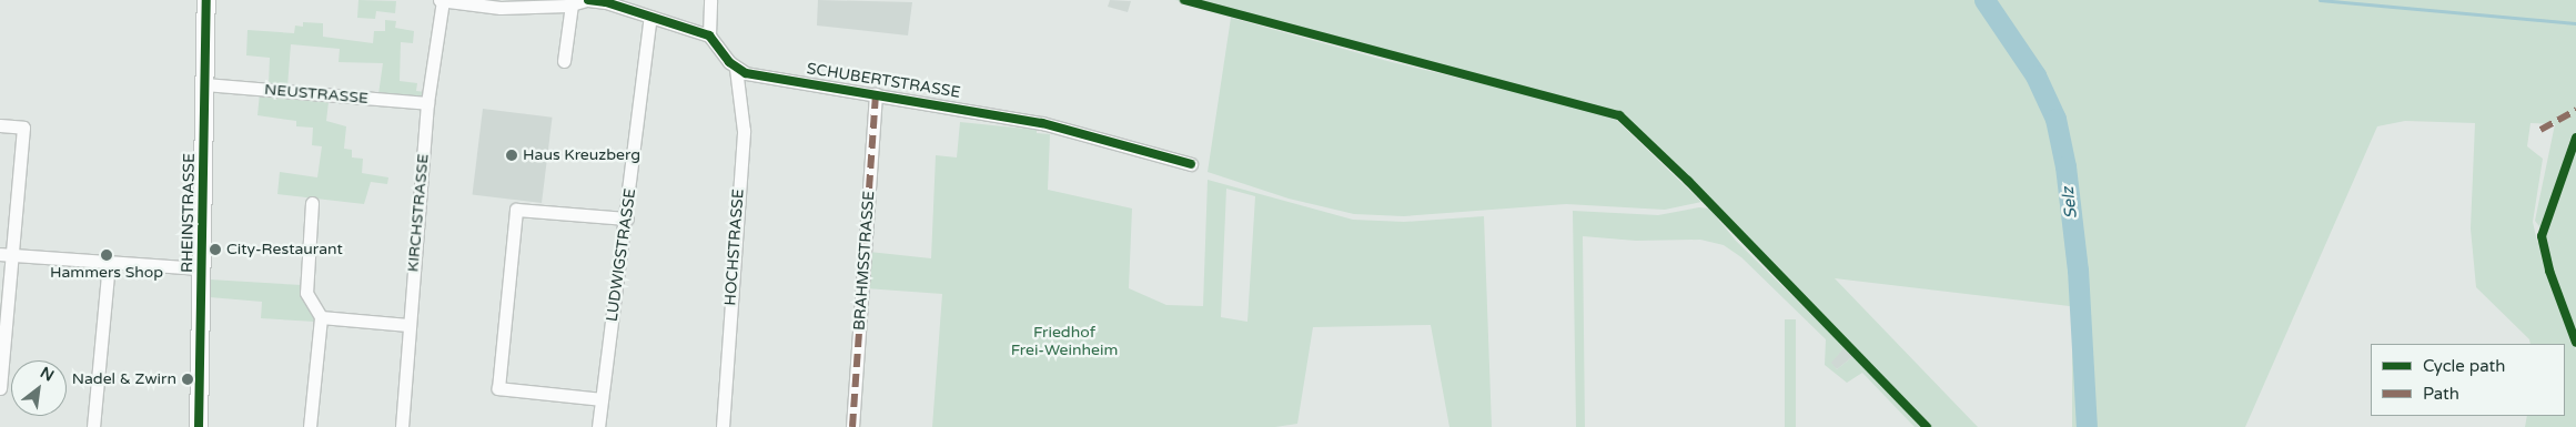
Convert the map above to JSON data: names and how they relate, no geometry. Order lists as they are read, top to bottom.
{
  "streets": {
    "street": [
      "SCHUBERTSTRASSE",
      "NEUSTRASSE",
      "RHEINSTRASSE",
      "KIRCHSTRASSE",
      "HOCHSTRASSE",
      "LUDWIGSTRASSE",
      "BRAHMSSTRASSE"
    ]
  },
  "crossings": [
    ["SCHUBERTSTRASSE", "HOCHSTRASSE"],
    ["SCHUBERTSTRASSE", "BRAHMSSTRASSE"],
    ["NEUSTRASSE", "RHEINSTRASSE"],
    ["NEUSTRASSE", "KIRCHSTRASSE"]
  ],
  "water": ["Selz"],
  "parks": ["Friedhof Frei-Weinheim"],
  "places": [
    "Haus Kreuzberg",
    "City-Restaurant",
    "Hammers Shop",
    "Nadel & Zwirn"
  ],
  "legend": ["Cycle path", "Path"],
  "north": "top right"
}
